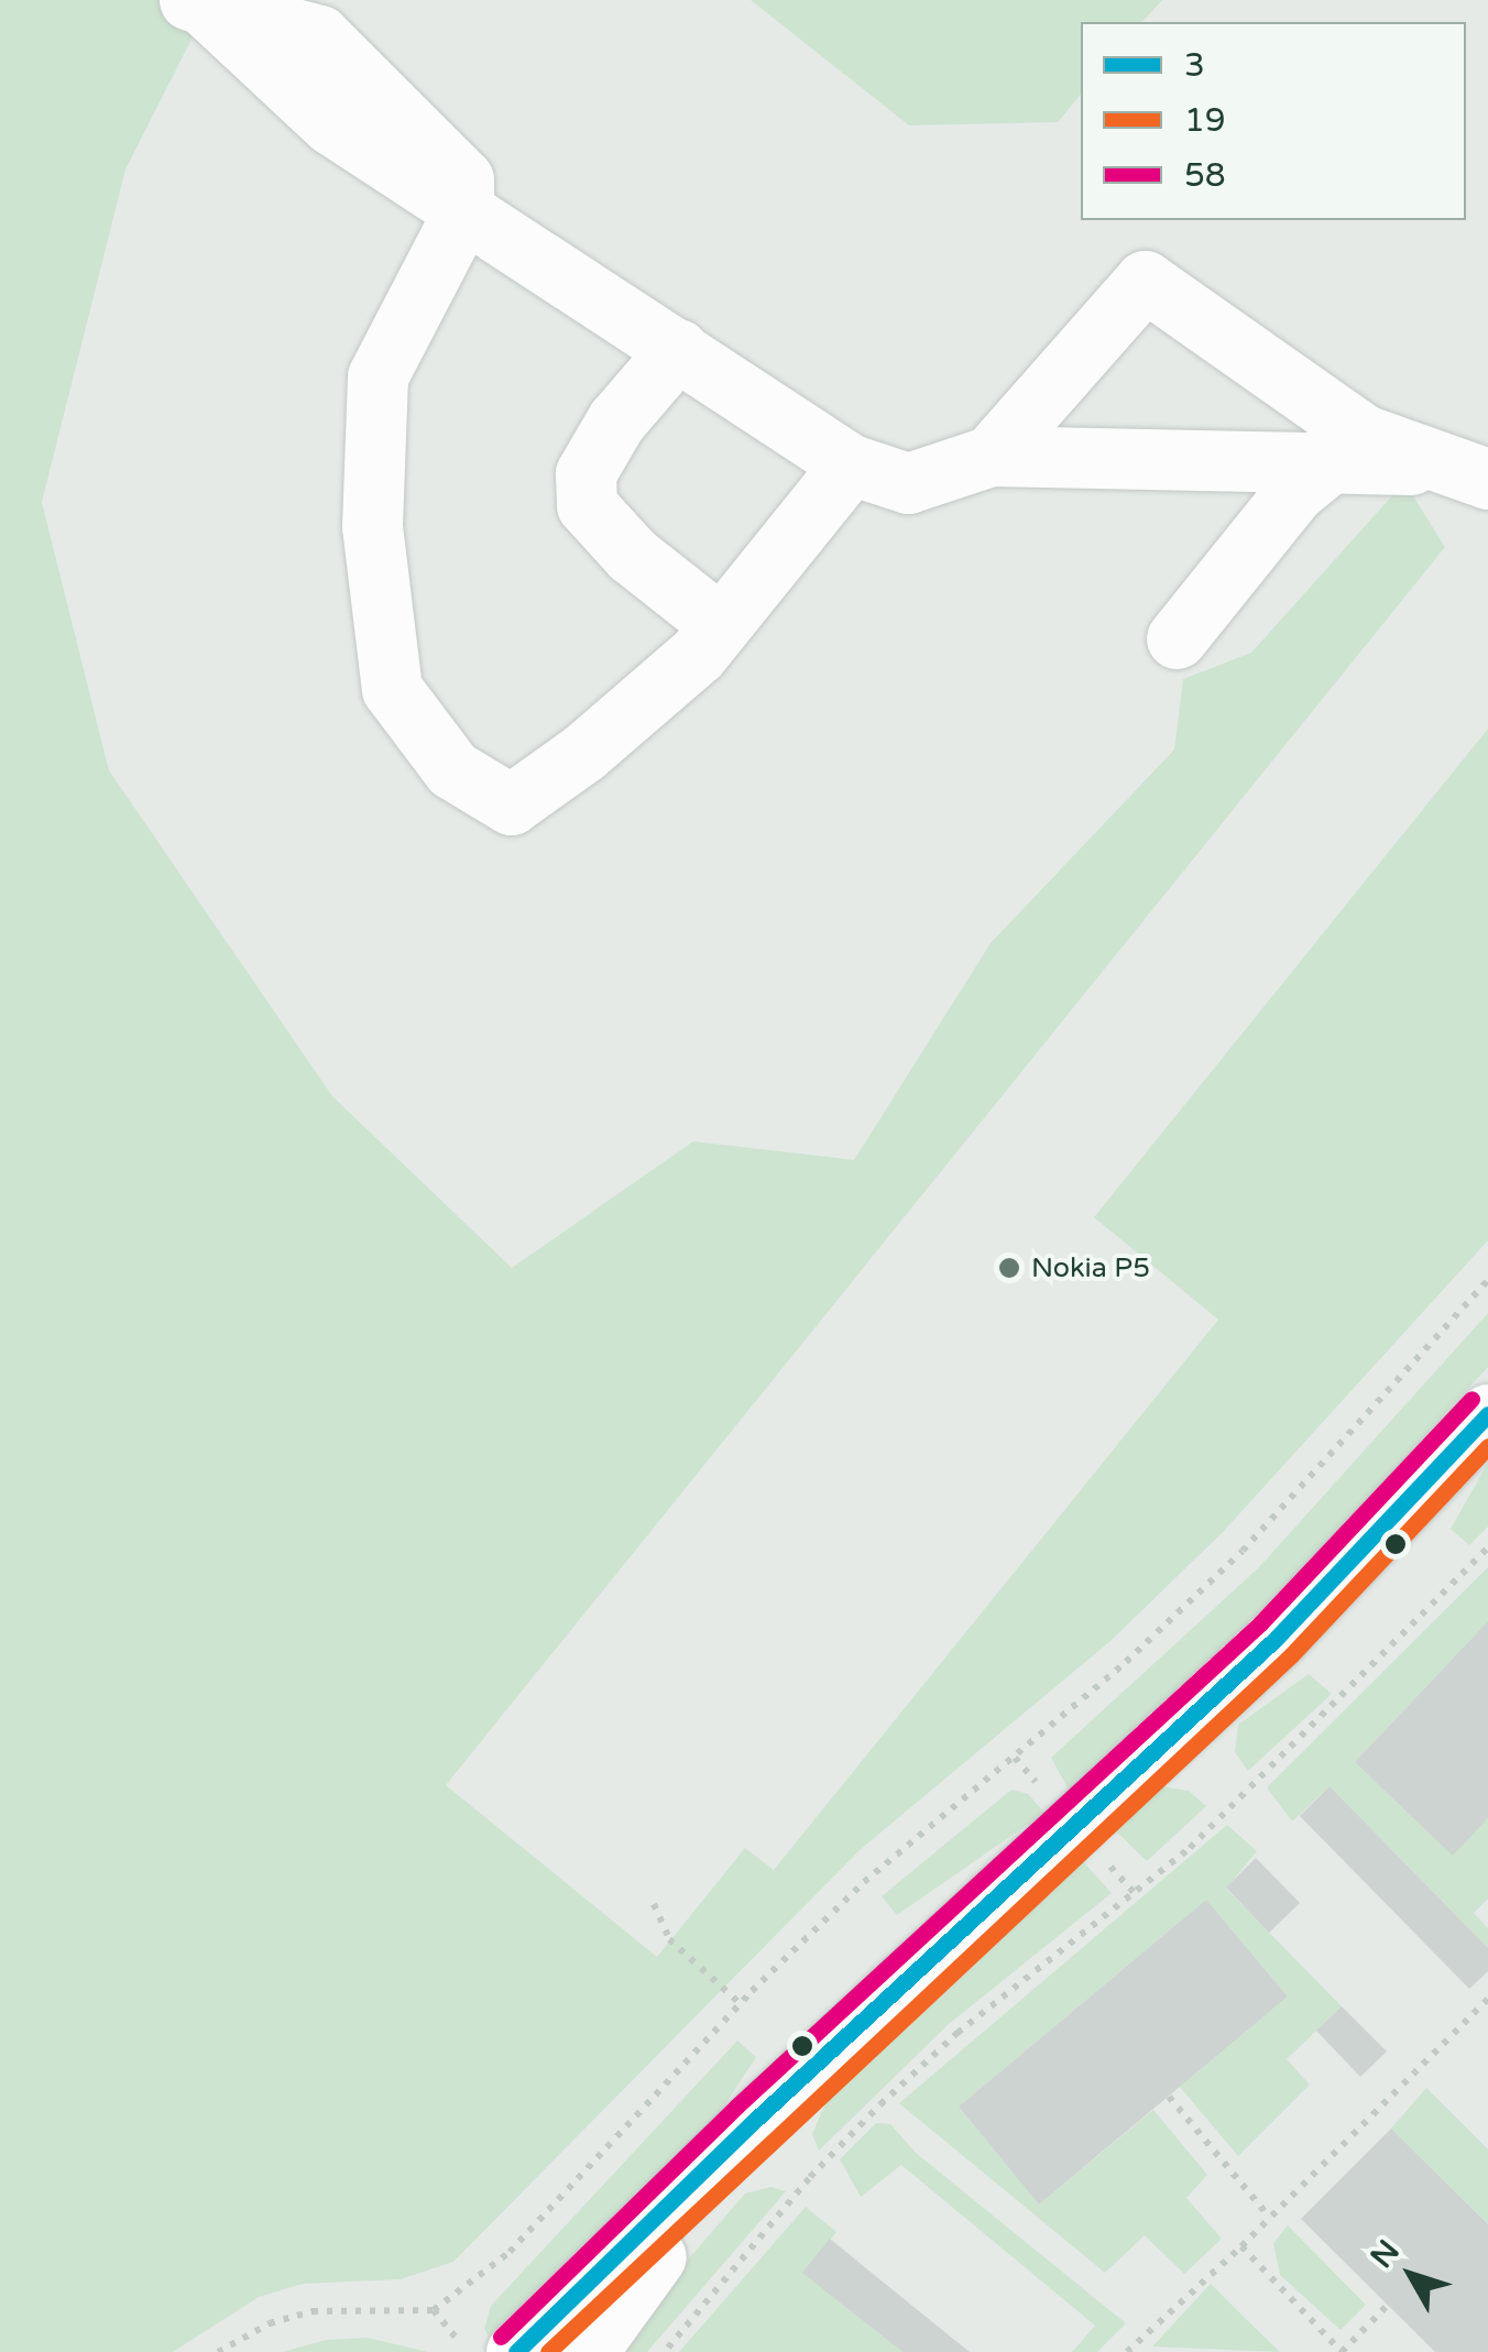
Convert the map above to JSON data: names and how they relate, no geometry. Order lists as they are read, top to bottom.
{
  "places": ["Nokia P5"],
  "lines": ["transit line 58", "transit line 3", "transit line 19"],
  "legend": ["3", "19", "58"],
  "north": "top left"
}
